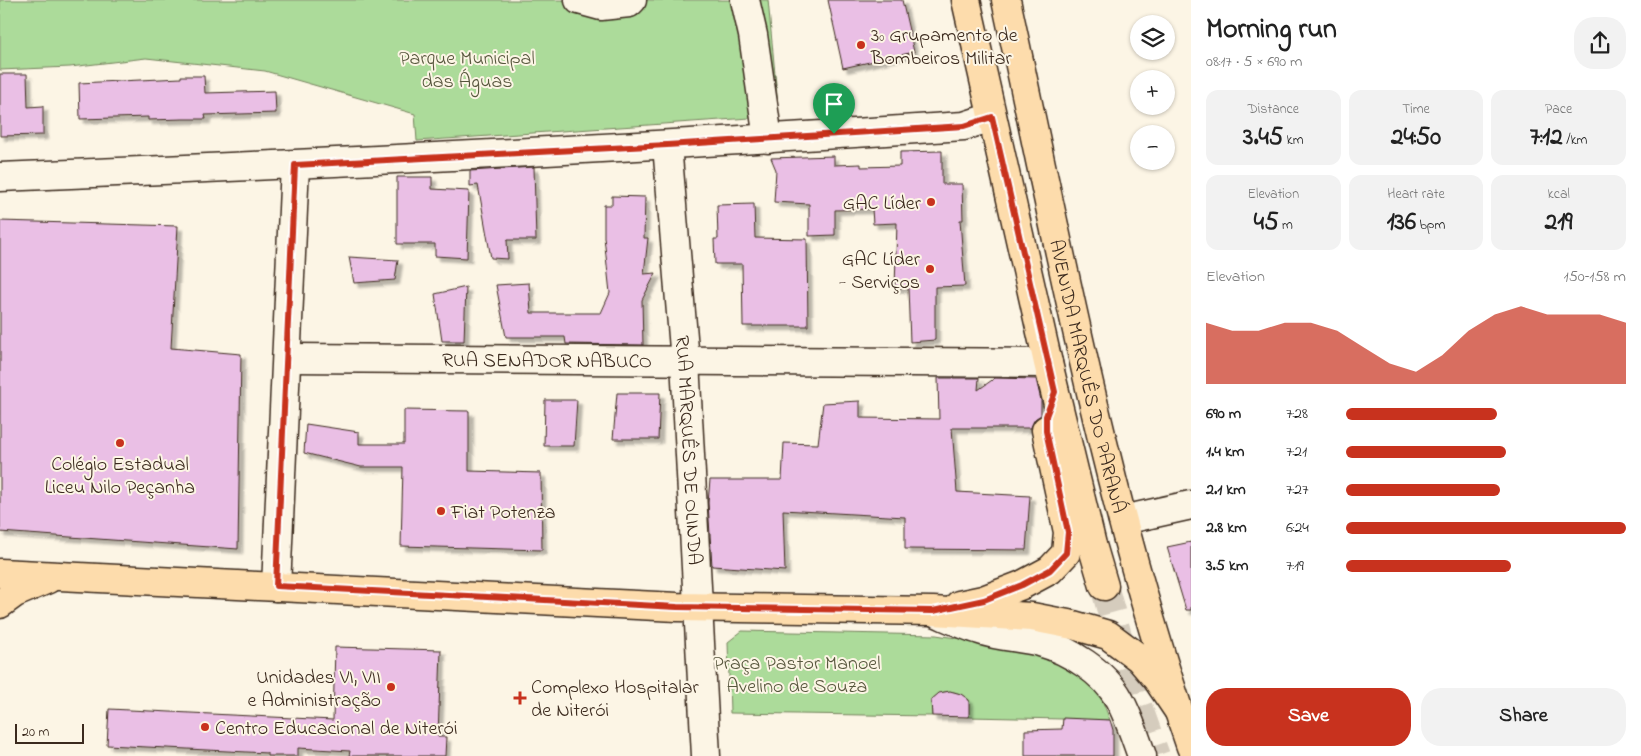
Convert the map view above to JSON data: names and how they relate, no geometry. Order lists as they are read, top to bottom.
{
  "streets": {
    "main road": ["AVENIDA MARQUÊS DO PARANÁ"],
    "street": ["RUA SENADOR NABUCO", "RUA MARQUÊS DE OLINDA"]
  },
  "crossings": [
    ["RUA SENADOR NABUCO", "AVENIDA MARQUÊS DO PARANÁ"],
    ["RUA SENADOR NABUCO", "RUA MARQUÊS DE OLINDA"]
  ],
  "parks": ["Parque Municipal das Águas", "Praça Pastor Manoel Avelino de Souza"],
  "places": {
    "other": [
      "3º Grupamento de Bombeiros Militar",
      "GAC Líder",
      "GAC Líder - Serviços",
      "Colégio Estadual Liceu Nilo Peçanha",
      "Fiat Potenza",
      "Unidades VI, VII e Administração",
      "Centro Educacional de Niterói"
    ],
    "health": ["Complexo Hospitalar de Niterói"]
  },
  "scale_bar": "20 m",
  "page": {
    "heading": ["Morning run", "08:17 · 5 × 690 m"],
    "map_buttons": ["+", "−"],
    "stats": [
      ["Distance", "3.45 km"],
      ["Time", "24:50"],
      ["Pace", "7:12 /km"],
      ["Elevation", "45 m"],
      ["Heart rate", "136 bpm"],
      ["kcal", "219"]
    ],
    "chart": ["Elevation", "150–158 m"],
    "list": [
      {
        "name": "690 m",
        "note": "7:28"
      },
      {
        "name": "1.4 km",
        "note": "7:21"
      },
      {
        "name": "2.1 km",
        "note": "7:27"
      },
      {
        "name": "2.8 km",
        "note": "6:24"
      },
      {
        "name": "3.5 km",
        "note": "7:19"
      }
    ],
    "buttons": ["Save", "Share"],
    "scale": "20 m"
  }
}
